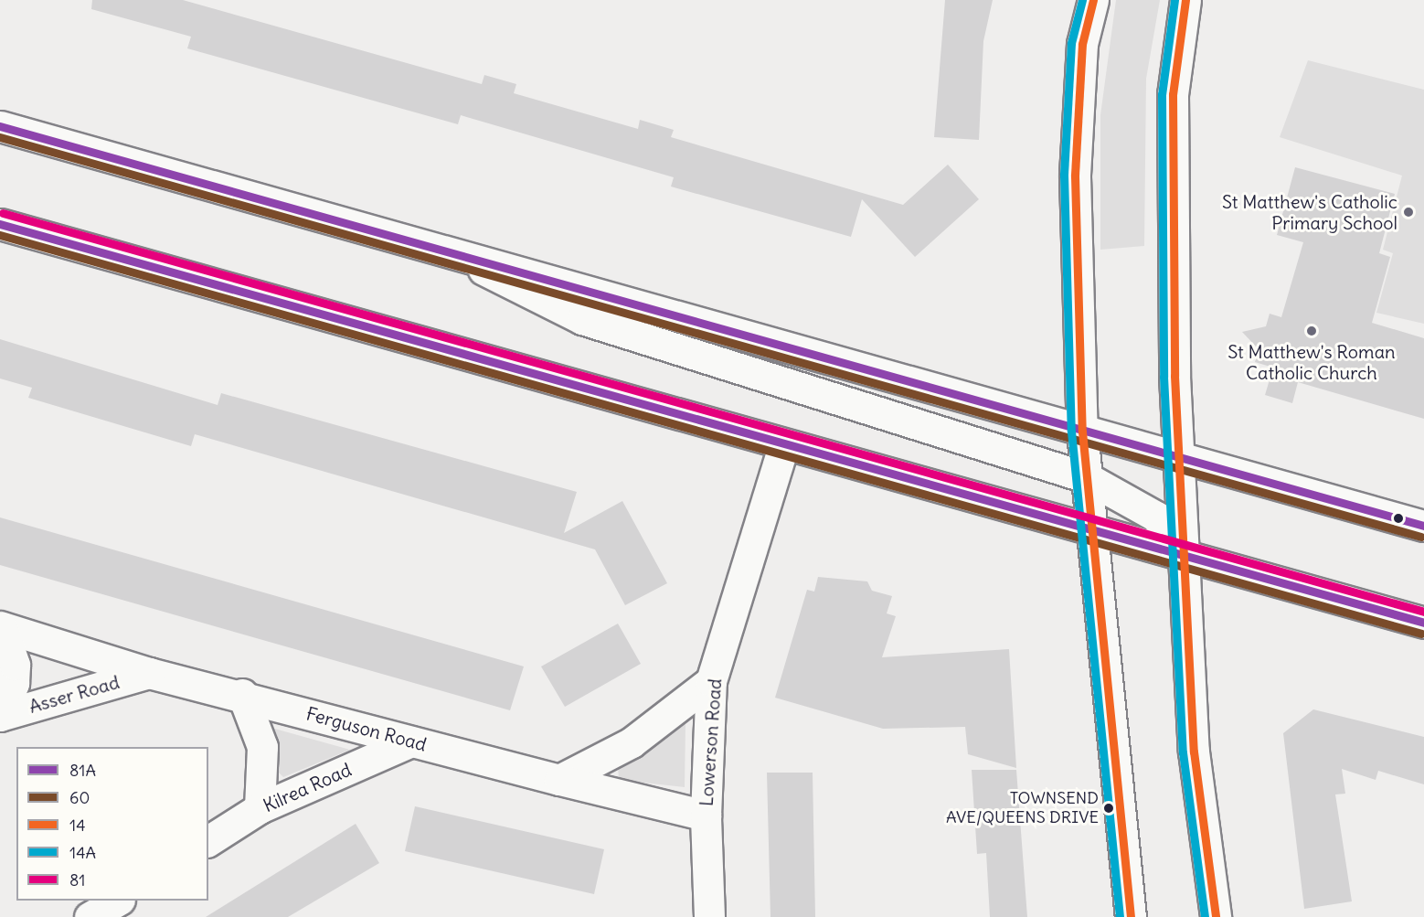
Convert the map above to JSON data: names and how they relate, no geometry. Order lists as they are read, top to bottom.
{
  "streets": {
    "main road": [
      "Asser Road",
      "Ferguson Road",
      "Lowerson Road",
      "Kilrea Road"
    ]
  },
  "crossings": [
    ["Asser Road", "Ferguson Road"],
    ["Ferguson Road", "Lowerson Road"],
    ["Ferguson Road", "Kilrea Road"]
  ],
  "places": ["St Matthew's Catholic Primary School", "St Matthew's Roman Catholic Church", "TOWNSEND AVE/QUEENS DRIVE"],
  "lines": [
    "transit line 14",
    "transit line 14A",
    "transit line 81A",
    "transit line 60",
    "transit line 81"
  ],
  "legend": [
    "81A",
    "60",
    "14",
    "14A",
    "81"
  ]
}
